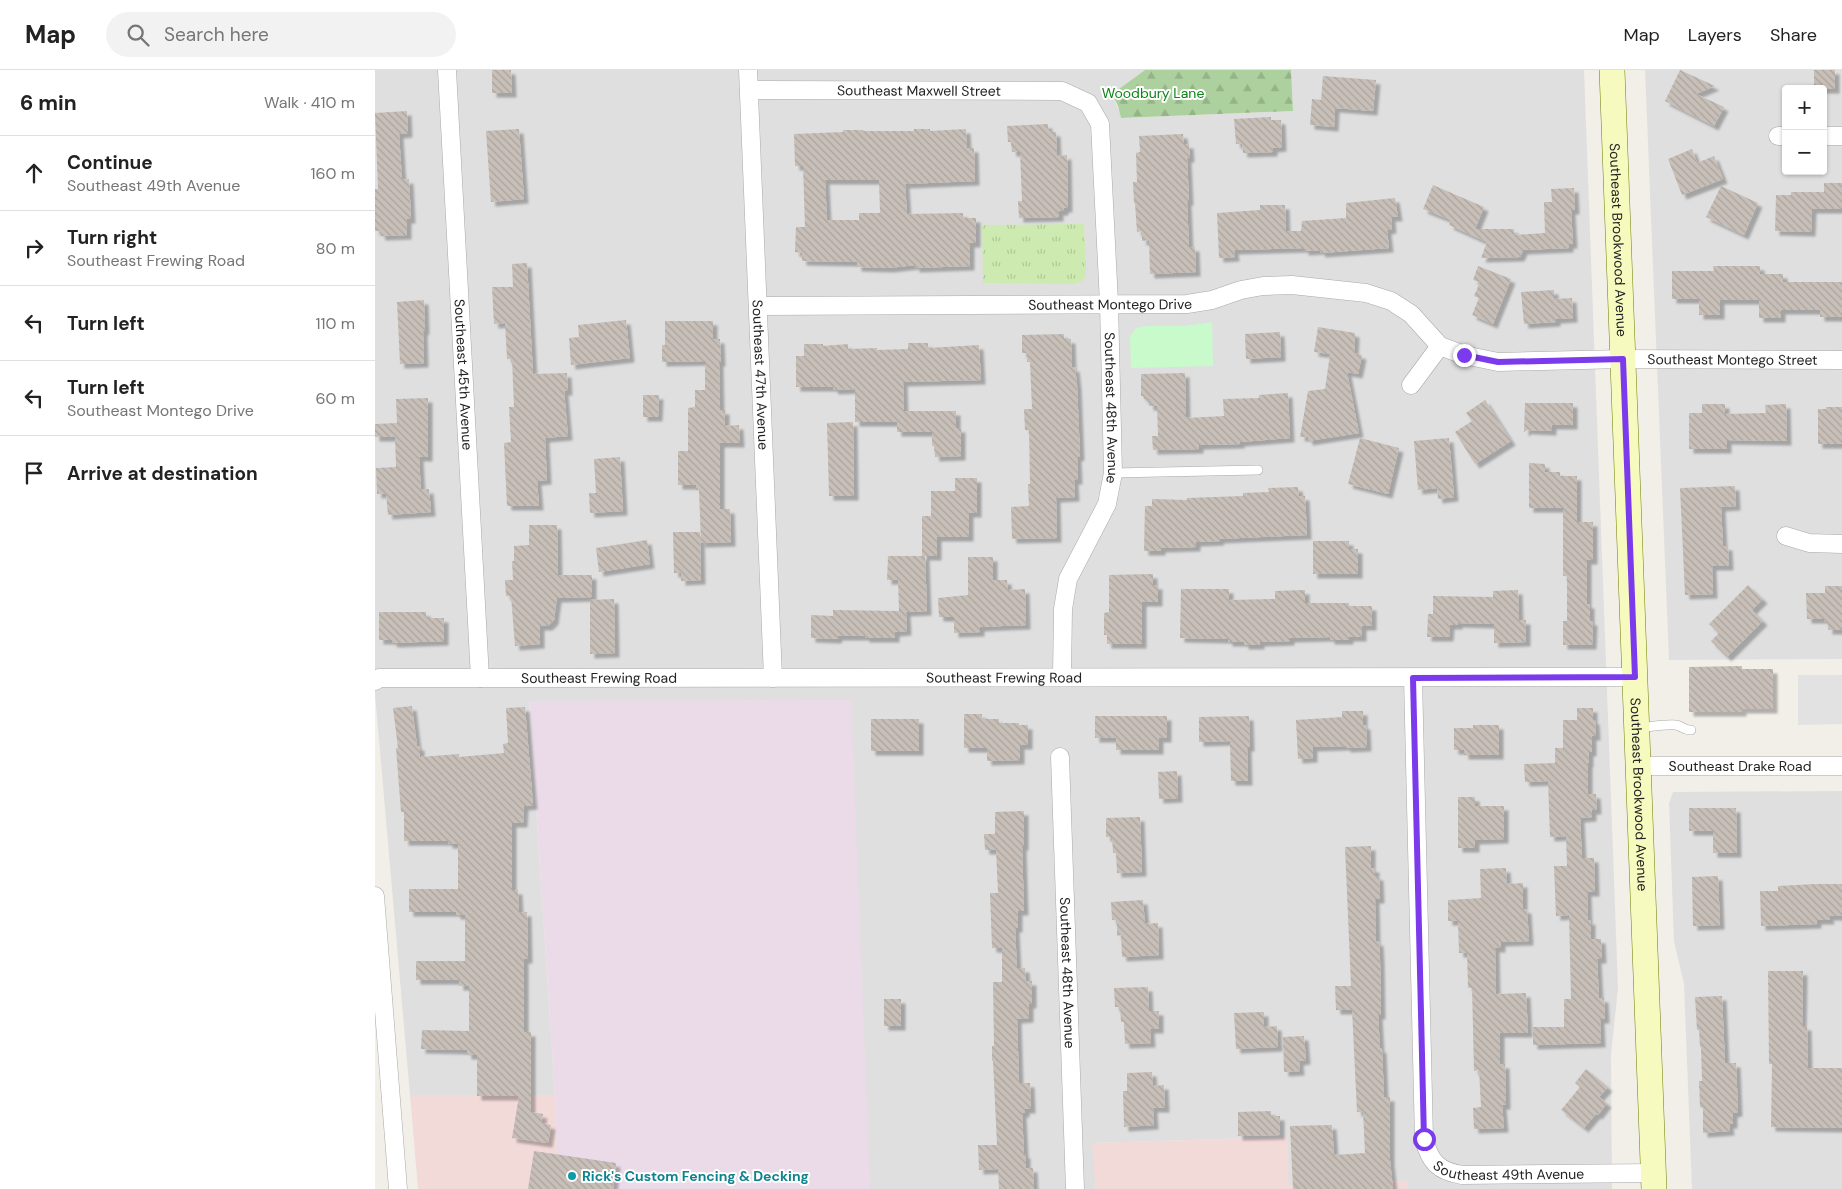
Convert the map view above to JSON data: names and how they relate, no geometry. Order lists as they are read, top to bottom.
{
  "streets": {
    "main road": ["Southeast Brookwood Avenue"],
    "street": [
      "Southeast Maxwell Street",
      "Southeast Montego Drive",
      "Southeast Montego Street",
      "Southeast 45th Avenue",
      "Southeast 47th Avenue",
      "Southeast 48th Avenue",
      "Southeast Frewing Road",
      "Southeast Drake Road",
      "Southeast 49th Avenue"
    ]
  },
  "crossings": [
    ["Southeast Maxwell Street", "Southeast 47th Avenue"],
    ["Southeast Maxwell Street", "Southeast 48th Avenue"],
    ["Southeast Brookwood Avenue", "Southeast Montego Drive"],
    ["Southeast Brookwood Avenue", "Southeast Montego Street"],
    ["Southeast Brookwood Avenue", "Southeast Frewing Road"],
    ["Southeast Brookwood Avenue", "Southeast Drake Road"],
    ["Southeast Brookwood Avenue", "Southeast 49th Avenue"],
    ["Southeast Montego Drive", "Southeast Montego Street"],
    ["Southeast Montego Drive", "Southeast 47th Avenue"],
    ["Southeast Montego Drive", "Southeast 48th Avenue"],
    ["Southeast 45th Avenue", "Southeast Frewing Road"],
    ["Southeast 47th Avenue", "Southeast Frewing Road"],
    ["Southeast 48th Avenue", "Southeast Frewing Road"],
    ["Southeast Frewing Road", "Southeast 49th Avenue"]
  ],
  "parks": ["Woodbury Lane"],
  "places": ["Rick's Custom Fencing & Decking"],
  "page": {
    "header": "Map",
    "search": "Search here",
    "nav": ["Map", "Layers", "Share"],
    "heading": ["6 min", "Walk · 410 m"],
    "map_buttons": ["+", "−"],
    "list": [
      ["Continue", "Southeast 49th Avenue", "160 m"],
      ["Turn right", "Southeast Frewing Road", "80 m"],
      ["Turn left", "110 m"],
      ["Turn left", "Southeast Montego Drive", "60 m"],
      "Arrive at destination"
    ]
  }
}
